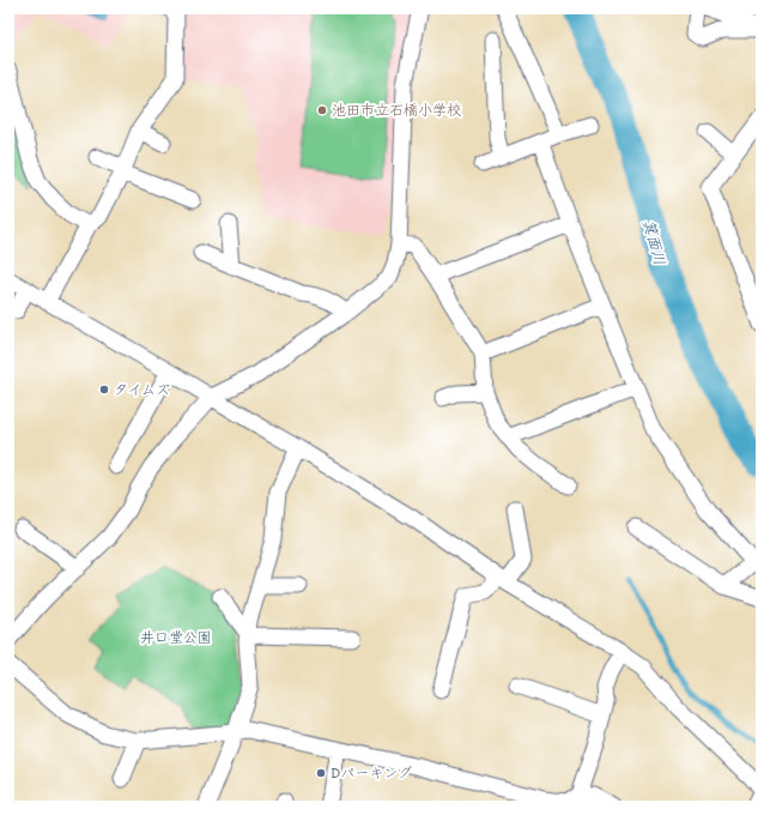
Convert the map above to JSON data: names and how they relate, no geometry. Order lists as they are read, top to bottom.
{
  "water": ["箕面川"],
  "parks": ["井口堂公園"],
  "places": ["池田市立石橋小学校", "タイムズ", "Dパーキング"]
}
